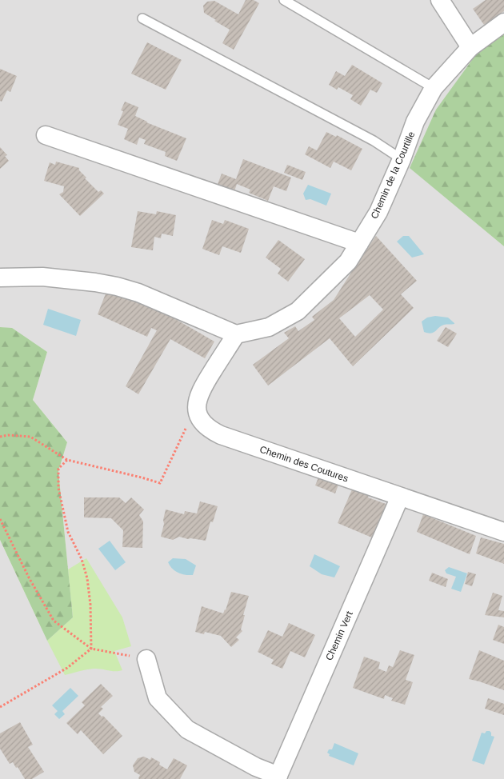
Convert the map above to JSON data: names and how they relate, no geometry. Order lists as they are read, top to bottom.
{
  "streets": {
    "street": ["Chemin de la Courtille", "Chemin des Coutures", "Chemin Vert"]
  },
  "crossings": [
    ["Chemin des Coutures", "Chemin Vert"]
  ]
}
